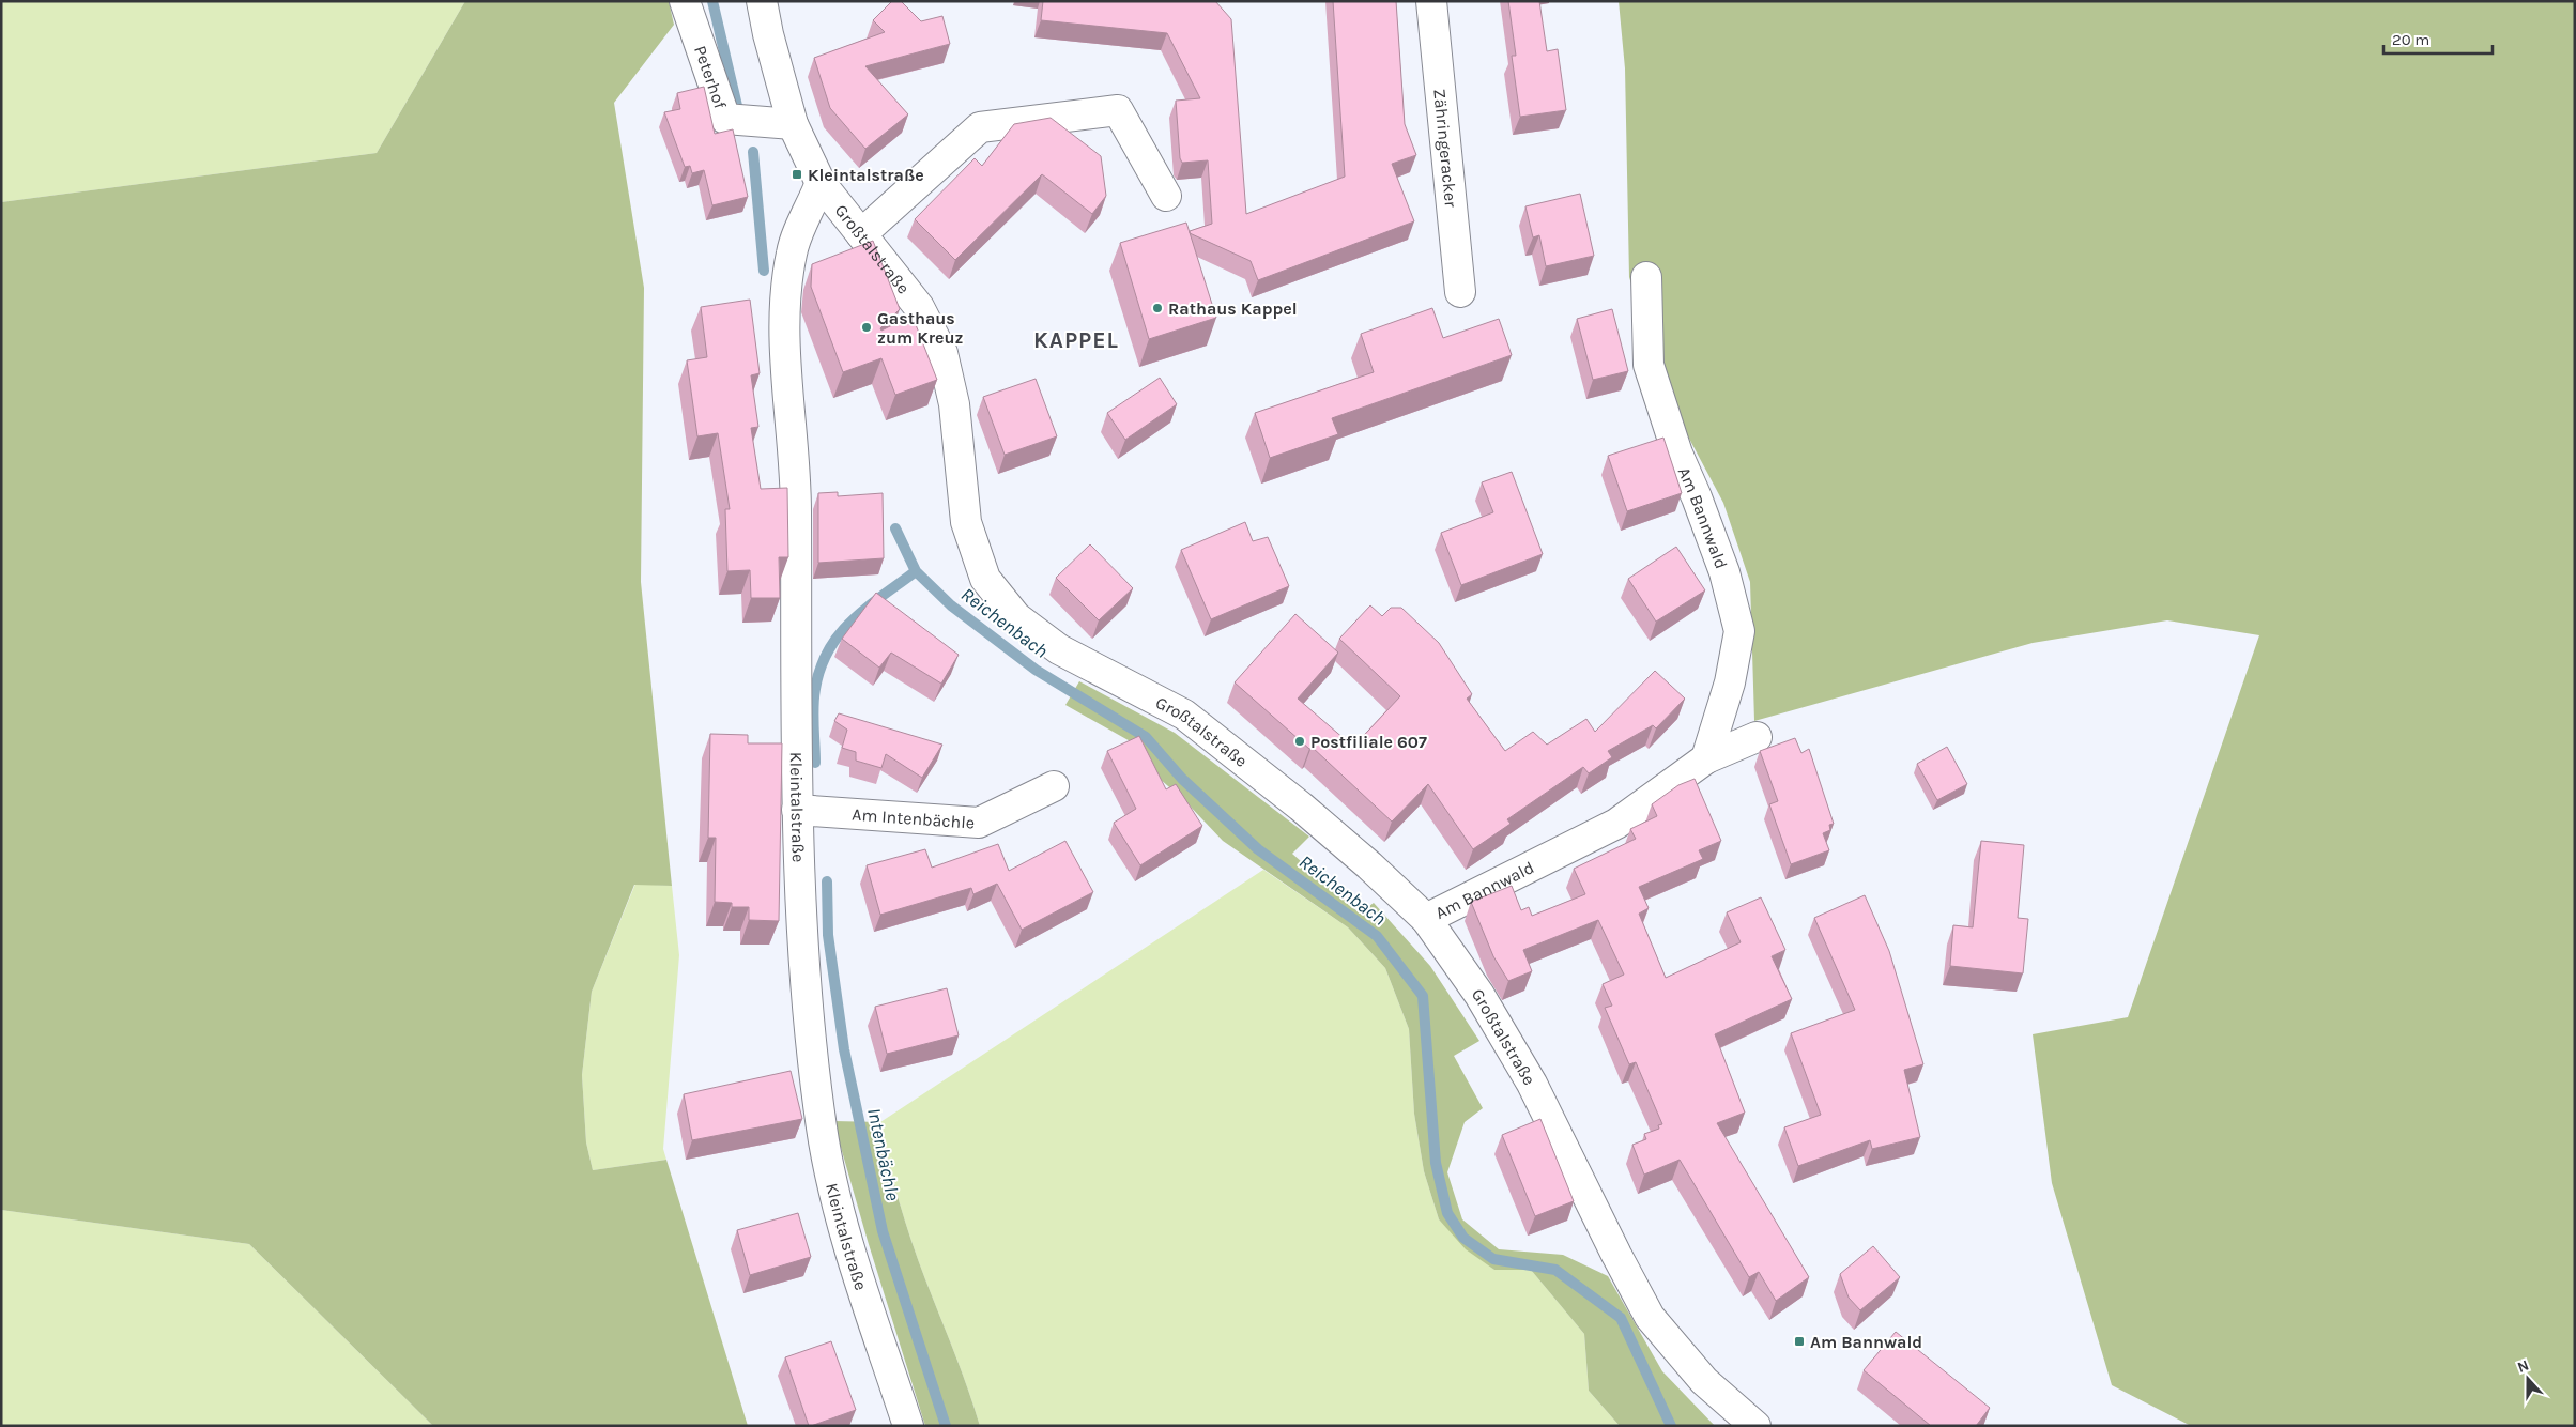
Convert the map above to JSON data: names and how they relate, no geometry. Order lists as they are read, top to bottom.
{
  "streets": {
    "street": [
      "Peterhof",
      "Zähringeracker",
      "Großtalstraße",
      "Am Bannwald",
      "Kleintalstraße",
      "Am Intenbächle"
    ]
  },
  "crossings": [
    ["Peterhof", "Großtalstraße"],
    ["Großtalstraße", "Am Bannwald"],
    ["Großtalstraße", "Kleintalstraße"],
    ["Kleintalstraße", "Am Intenbächle"]
  ],
  "districts": ["KAPPEL"],
  "water": ["Reichenbach", "Intenbächle"],
  "places": {
    "transit": ["Kleintalstraße", "Am Bannwald"],
    "other": ["Rathaus Kappel", "Gasthaus zum Kreuz", "Postfiliale 607"]
  },
  "scale_bar": "20 m",
  "north": "top"
}
